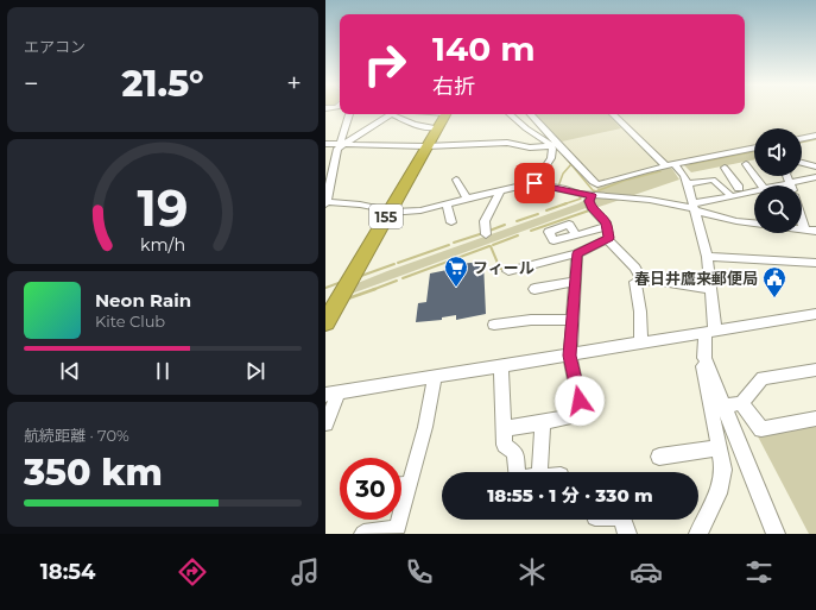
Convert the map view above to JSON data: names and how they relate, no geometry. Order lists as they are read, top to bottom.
{
  "streets": {
    "highway": ["155"]
  },
  "places": {
    "supermarket": ["フィール"],
    "public building": ["春日井鷹来郵便局"]
  },
  "page": {
    "tile": [
      "エアコン",
      ["航続距離 · 70%", "350 km"]
    ],
    "turn": ["140 m", "右折"],
    "heat": ["−", "21.5°", "+"],
    "song": ["Neon Rain", "Kite Club"],
    "limit": "30",
    "trip": "18:55 · 1 分 · 330 m",
    "tabs": "18:54",
    "gauge": ["19", "km/h"]
  }
}
